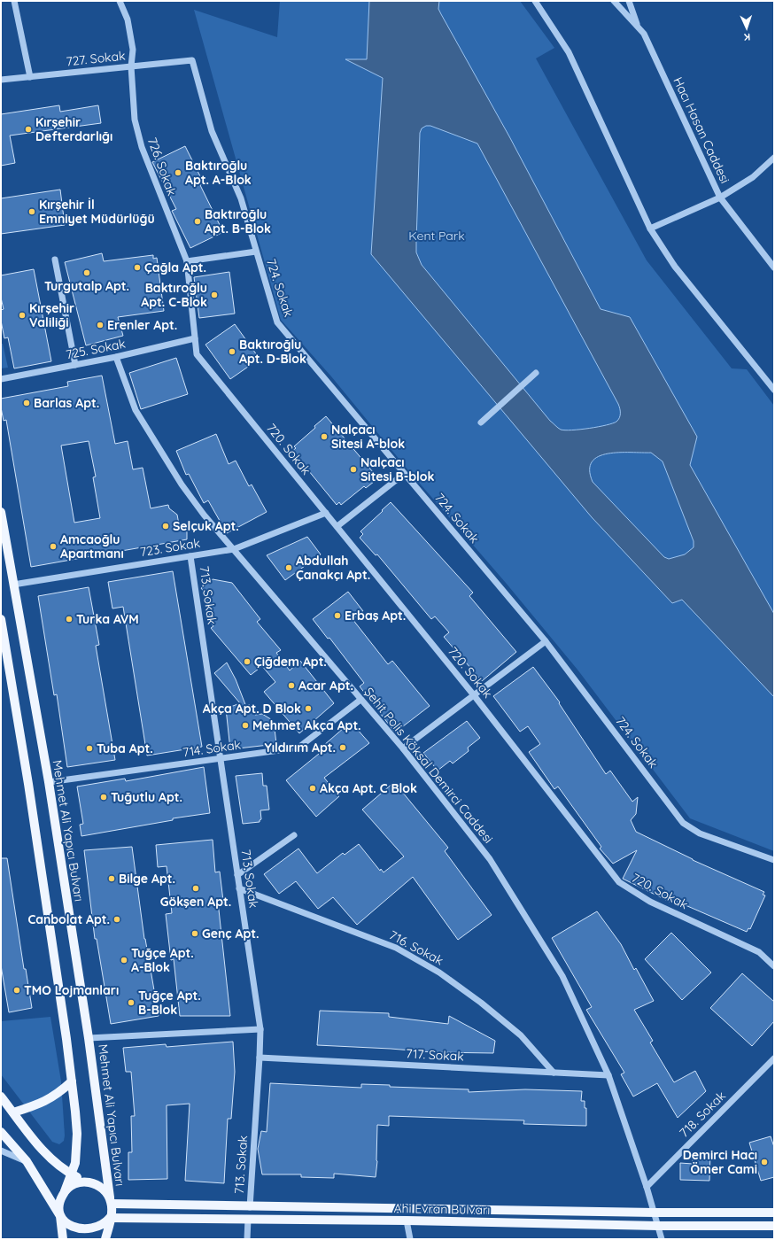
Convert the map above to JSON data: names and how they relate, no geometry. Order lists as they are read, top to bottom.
{
  "streets": {
    "main road": ["Mehmet Ali Yapıcı Bulvarı", "Ahi Evran Bulvarı"],
    "street": [
      "727. Sokak",
      "Hacı Hasan Caddesi",
      "726. Sokak",
      "724. Sokak",
      "725. Sokak",
      "720. Sokak",
      "723. Sokak",
      "713. Sokak",
      "714. Sokak",
      "Şehit Polis Köksal Demirci Caddesi",
      "716. Sokak",
      "717. Sokak",
      "718. Sokak"
    ]
  },
  "crossings": [
    ["727. Sokak", "726. Sokak"],
    ["727. Sokak", "724. Sokak"],
    ["726. Sokak", "725. Sokak"],
    ["726. Sokak", "720. Sokak"],
    ["725. Sokak", "720. Sokak"],
    ["725. Sokak", "Şehit Polis Köksal Demirci Caddesi"],
    ["720. Sokak", "723. Sokak"],
    ["723. Sokak", "713. Sokak"],
    ["723. Sokak", "Şehit Polis Köksal Demirci Caddesi"],
    ["723. Sokak", "Mehmet Ali Yapıcı Bulvarı"],
    ["713. Sokak", "714. Sokak"],
    ["713. Sokak", "716. Sokak"],
    ["713. Sokak", "717. Sokak"],
    ["713. Sokak", "Ahi Evran Bulvarı"],
    ["714. Sokak", "Şehit Polis Köksal Demirci Caddesi"],
    ["714. Sokak", "Mehmet Ali Yapıcı Bulvarı"],
    ["Şehit Polis Köksal Demirci Caddesi", "717. Sokak"],
    ["Şehit Polis Köksal Demirci Caddesi", "718. Sokak"],
    ["Şehit Polis Köksal Demirci Caddesi", "Ahi Evran Bulvarı"],
    ["Mehmet Ali Yapıcı Bulvarı", "Ahi Evran Bulvarı"],
    ["716. Sokak", "717. Sokak"]
  ],
  "parks": ["Kent Park"],
  "places": [
    "Kırşehir Defterdarlığı",
    "Baktıroğlu Apt. A-Blok",
    "Kırşehir İl Emniyet Müdürlüğü",
    "Baktıroğlu Apt. B-Blok",
    "Çağla Apt.",
    "Turgutalp Apt.",
    "Baktıroğlu Apt. C-Blok",
    "Kırşehir Valiliği",
    "Erenler Apt.",
    "Baktıroğlu Apt. D-Blok",
    "Barlas Apt.",
    "Nalçacı Sitesi A-blok",
    "Nalçacı Sitesi B-blok",
    "Selçuk Apt.",
    "Amcaoğlu Apartmanı",
    "Abdullah Çanakçı Apt.",
    "Erbaş Apt.",
    "Turka AVM",
    "Çiğdem Apt.",
    "Acar Apt.",
    "Akça Apt. D Blok",
    "Mehmet Akça Apt.",
    "Yıldırım Apt.",
    "Tuba Apt.",
    "Akça Apt. C Blok",
    "Tuğutlu Apt.",
    "Bilge Apt.",
    "Gökşen Apt.",
    "Canbolat Apt.",
    "Genç Apt.",
    "Tuğçe Apt. A-Blok",
    "TMO Lojmanları",
    "Tuğçe Apt. B-Blok",
    "Demirci Hacı Ömer Cami"
  ],
  "north": "bottom"
}
